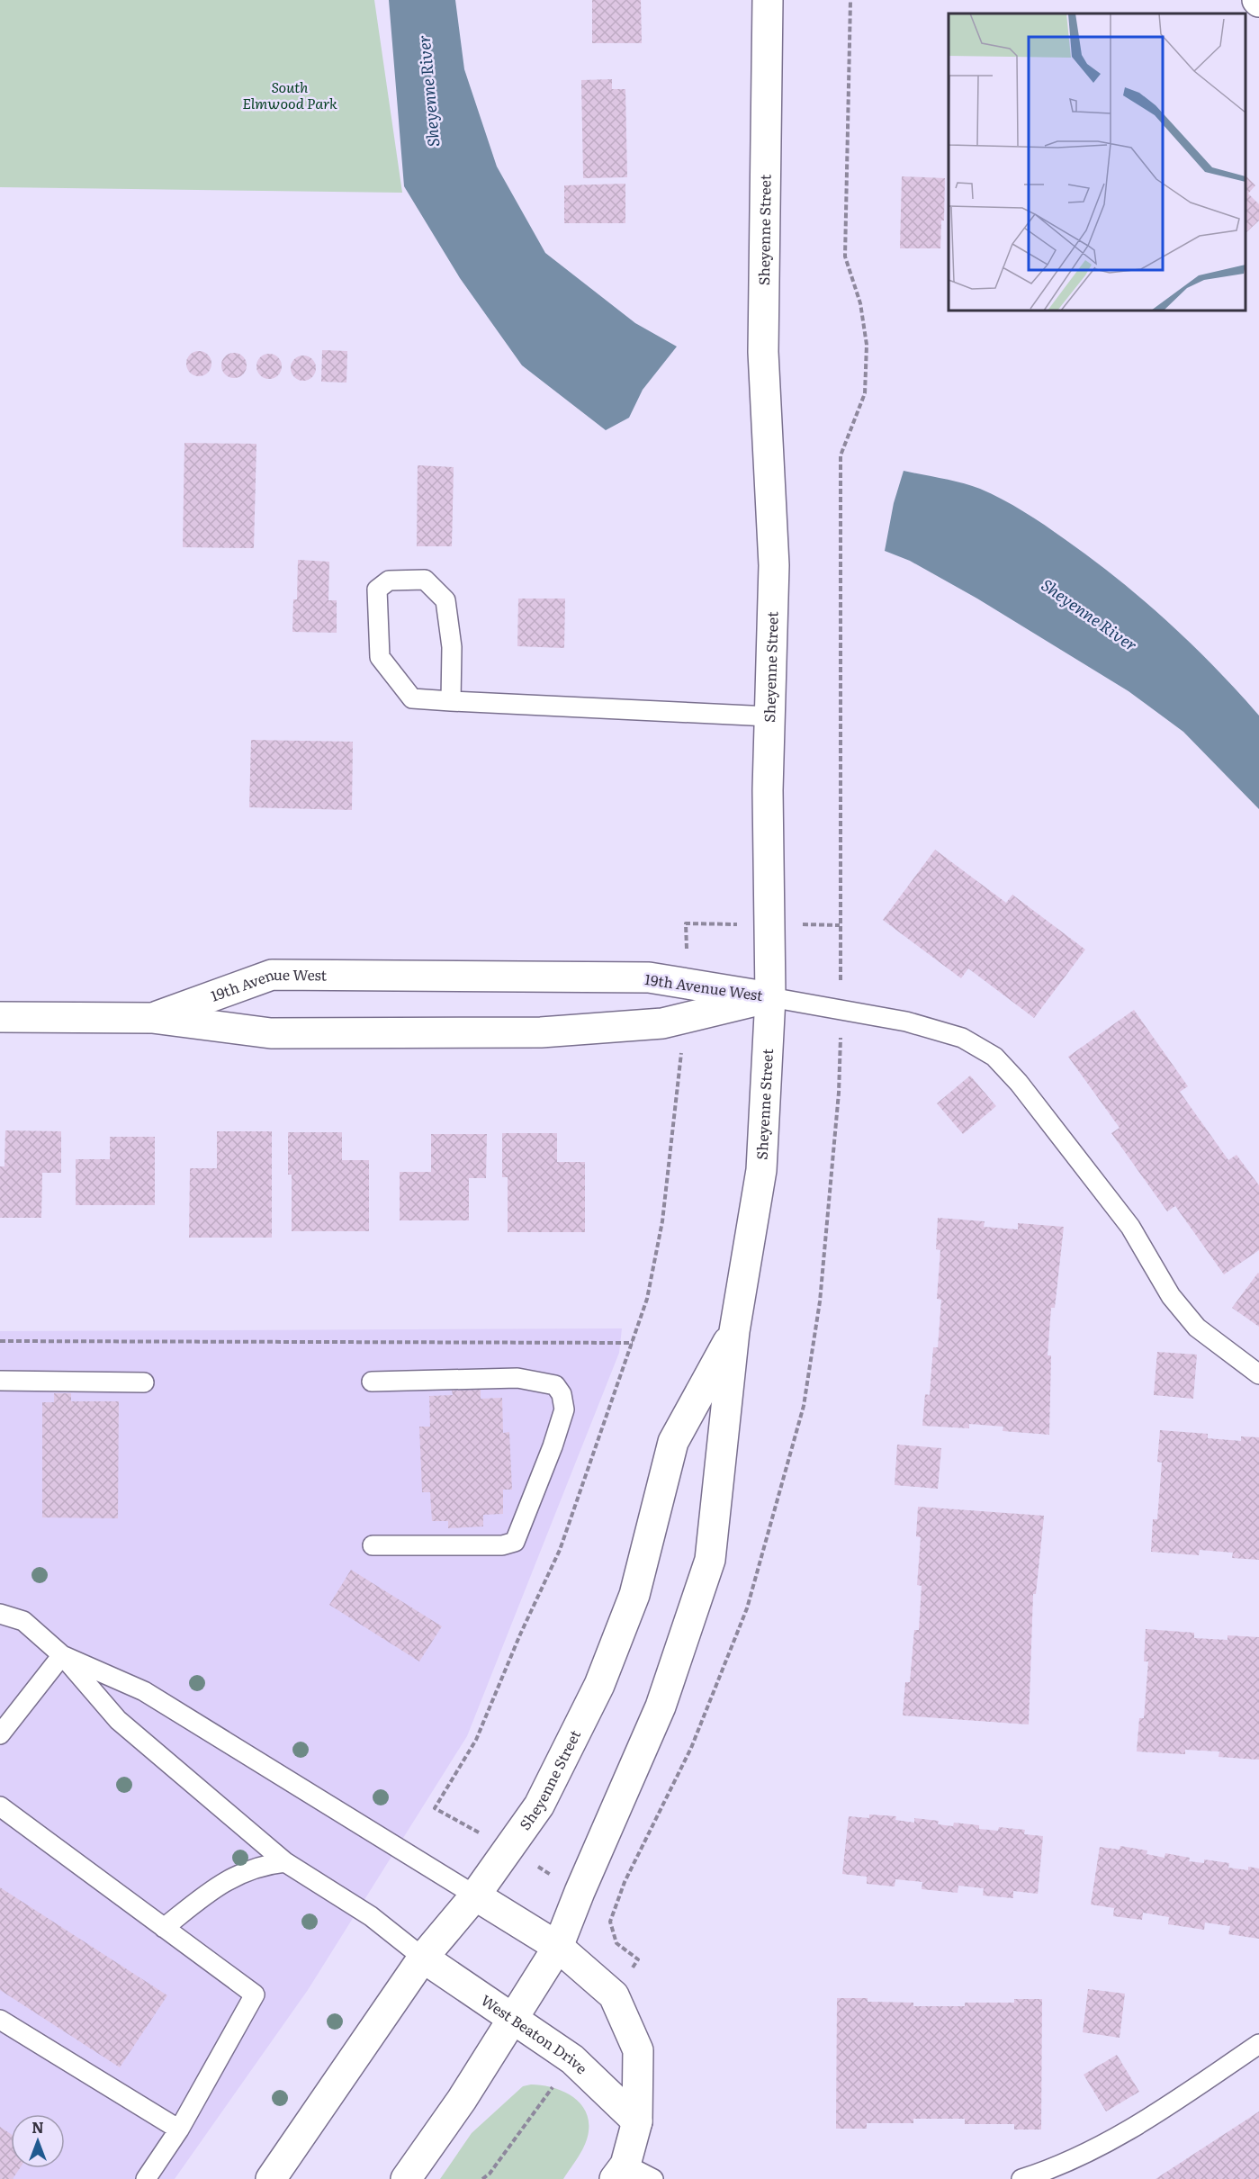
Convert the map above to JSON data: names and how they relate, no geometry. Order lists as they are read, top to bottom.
{
  "streets": {
    "main road": ["Sheyenne Street", "19th Avenue West", "West Beaton Drive"]
  },
  "crossings": [
    ["Sheyenne Street", "19th Avenue West"],
    ["Sheyenne Street", "West Beaton Drive"]
  ],
  "water": ["Sheyenne River"],
  "parks": ["South Elmwood Park"],
  "north": "top"
}
